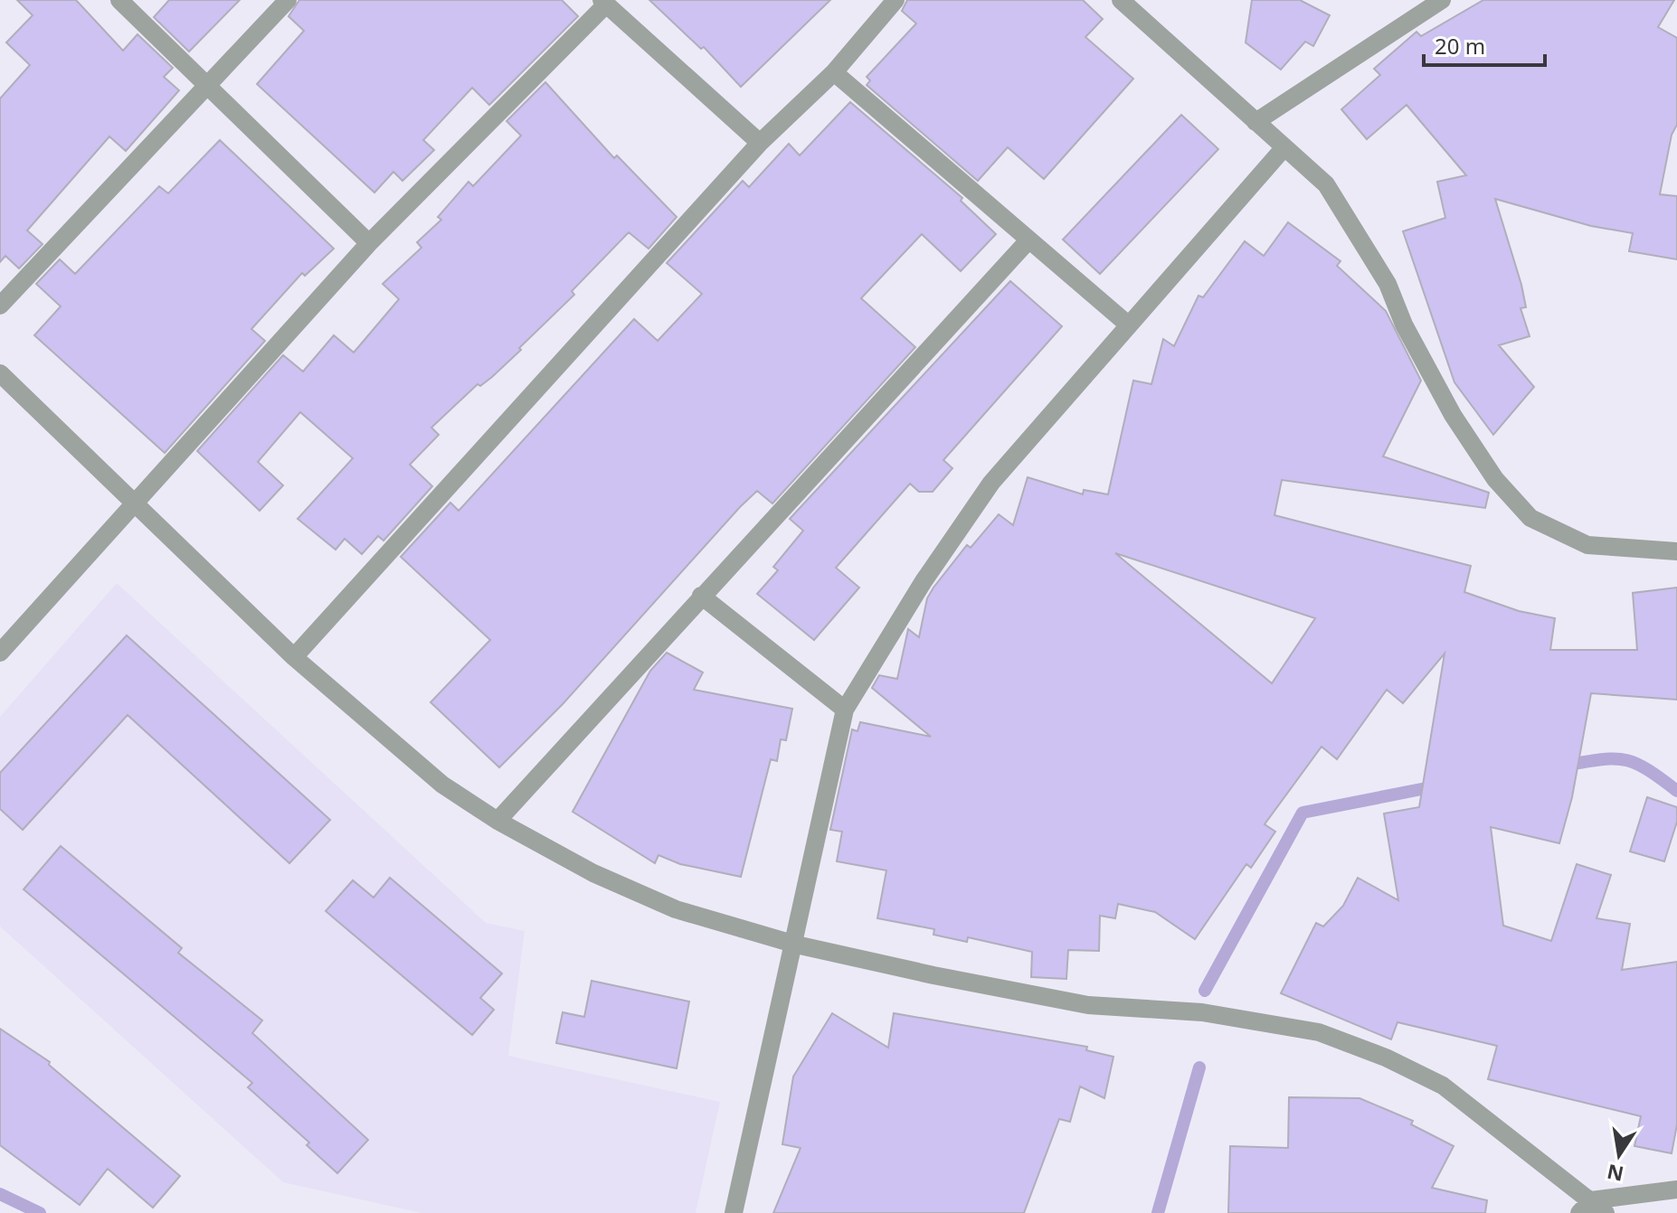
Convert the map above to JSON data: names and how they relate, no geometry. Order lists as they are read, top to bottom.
{
  "scale_bar": "20 m",
  "north": "bottom"
}
